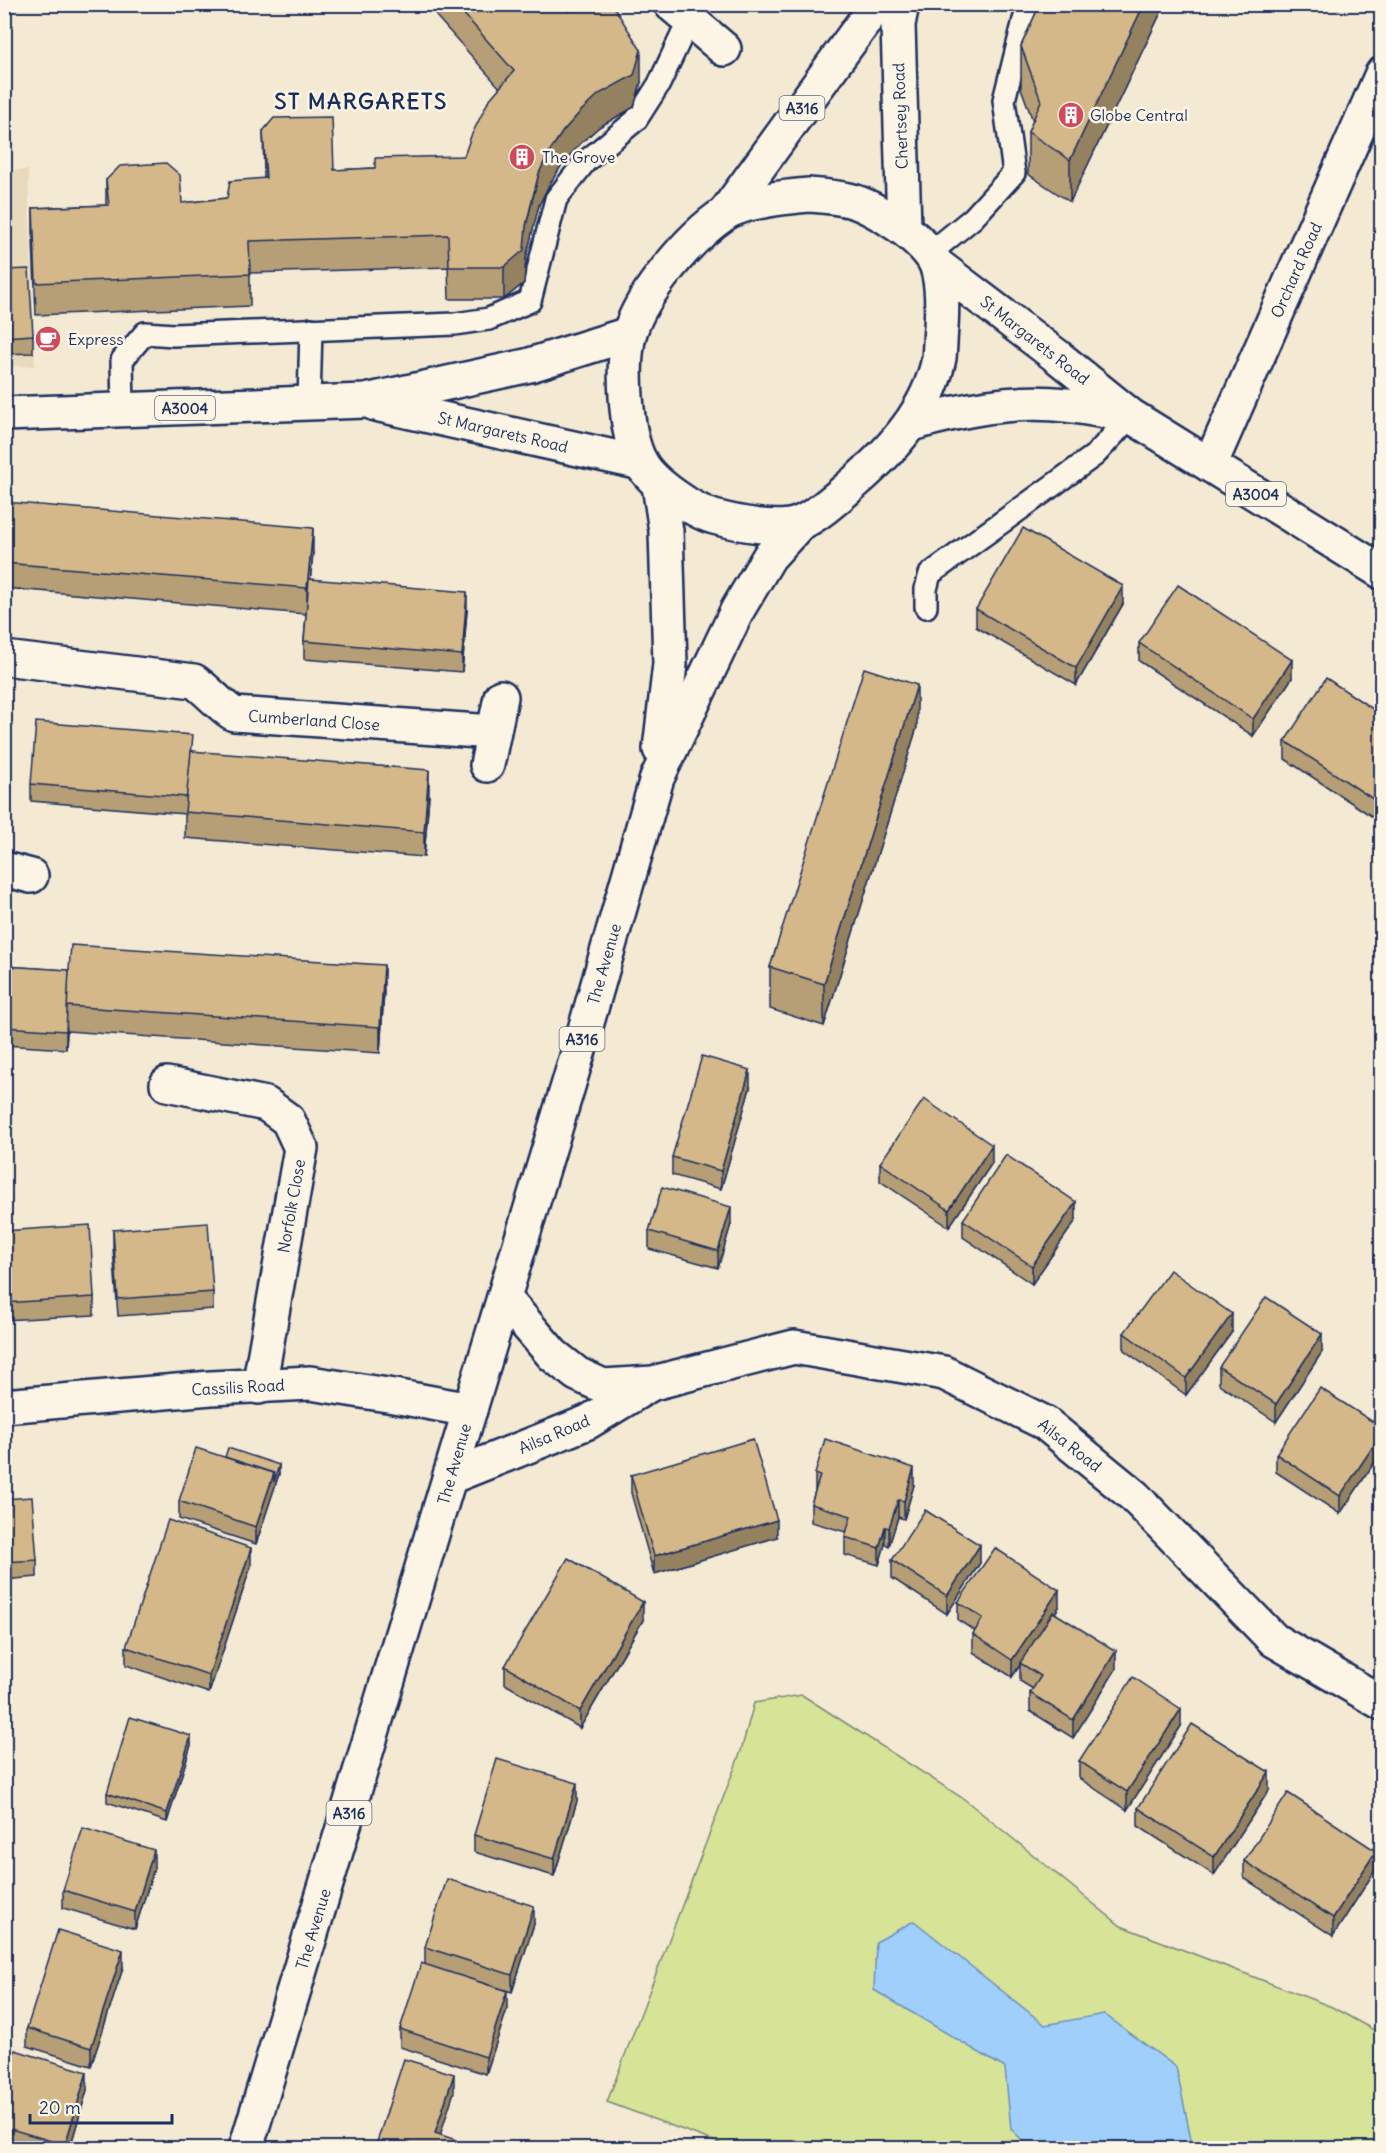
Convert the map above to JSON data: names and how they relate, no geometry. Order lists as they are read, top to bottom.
{
  "streets": {
    "main road": [
      "A316",
      "Chertsey Road",
      "Orchard Road",
      "St Margarets Road",
      "A3004",
      "Cumberland Close",
      "The Avenue",
      "Norfolk Close",
      "Cassilis Road",
      "Ailsa Road"
    ]
  },
  "crossings": [
    ["A316", "St Margarets Road"],
    ["Chertsey Road", "St Margarets Road"],
    ["Orchard Road", "St Margarets Road"],
    ["St Margarets Road", "The Avenue"],
    ["The Avenue", "Cassilis Road"],
    ["The Avenue", "Ailsa Road"],
    ["Norfolk Close", "Cassilis Road"]
  ],
  "districts": ["ST MARGARETS"],
  "places": {
    "building": ["Globe Central", "The Grove"],
    "cafe": ["Express"]
  },
  "scale_bar": "20 m"
}
